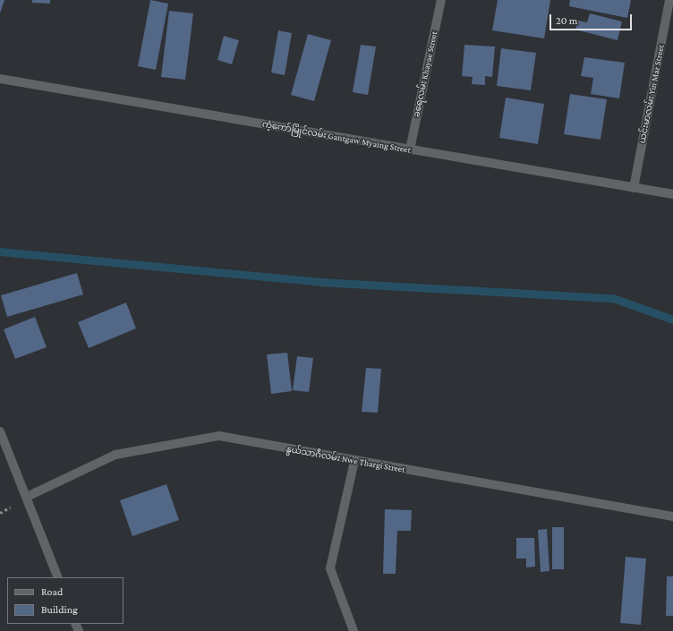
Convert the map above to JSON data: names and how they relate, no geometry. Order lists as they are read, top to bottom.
{
  "streets": {
    "street": [
      "ခရေလမ်း Khayae Street",
      "ယင်းမာလမ်း Yin Mar Street",
      "ကံ့ကော်မြိုင်လမ်း Gantgaw Myaing Street",
      "နွယ်သာဂီလမ်း Nwe Thargi Street"
    ]
  },
  "crossings": [
    ["ခရေလမ်း Khayae Street", "ကံ့ကော်မြိုင်လမ်း Gantgaw Myaing Street"],
    ["ယင်းမာလမ်း Yin Mar Street", "ကံ့ကော်မြိုင်လမ်း Gantgaw Myaing Street"]
  ],
  "legend": ["Road", "Building"],
  "scale_bar": "20 m"
}
